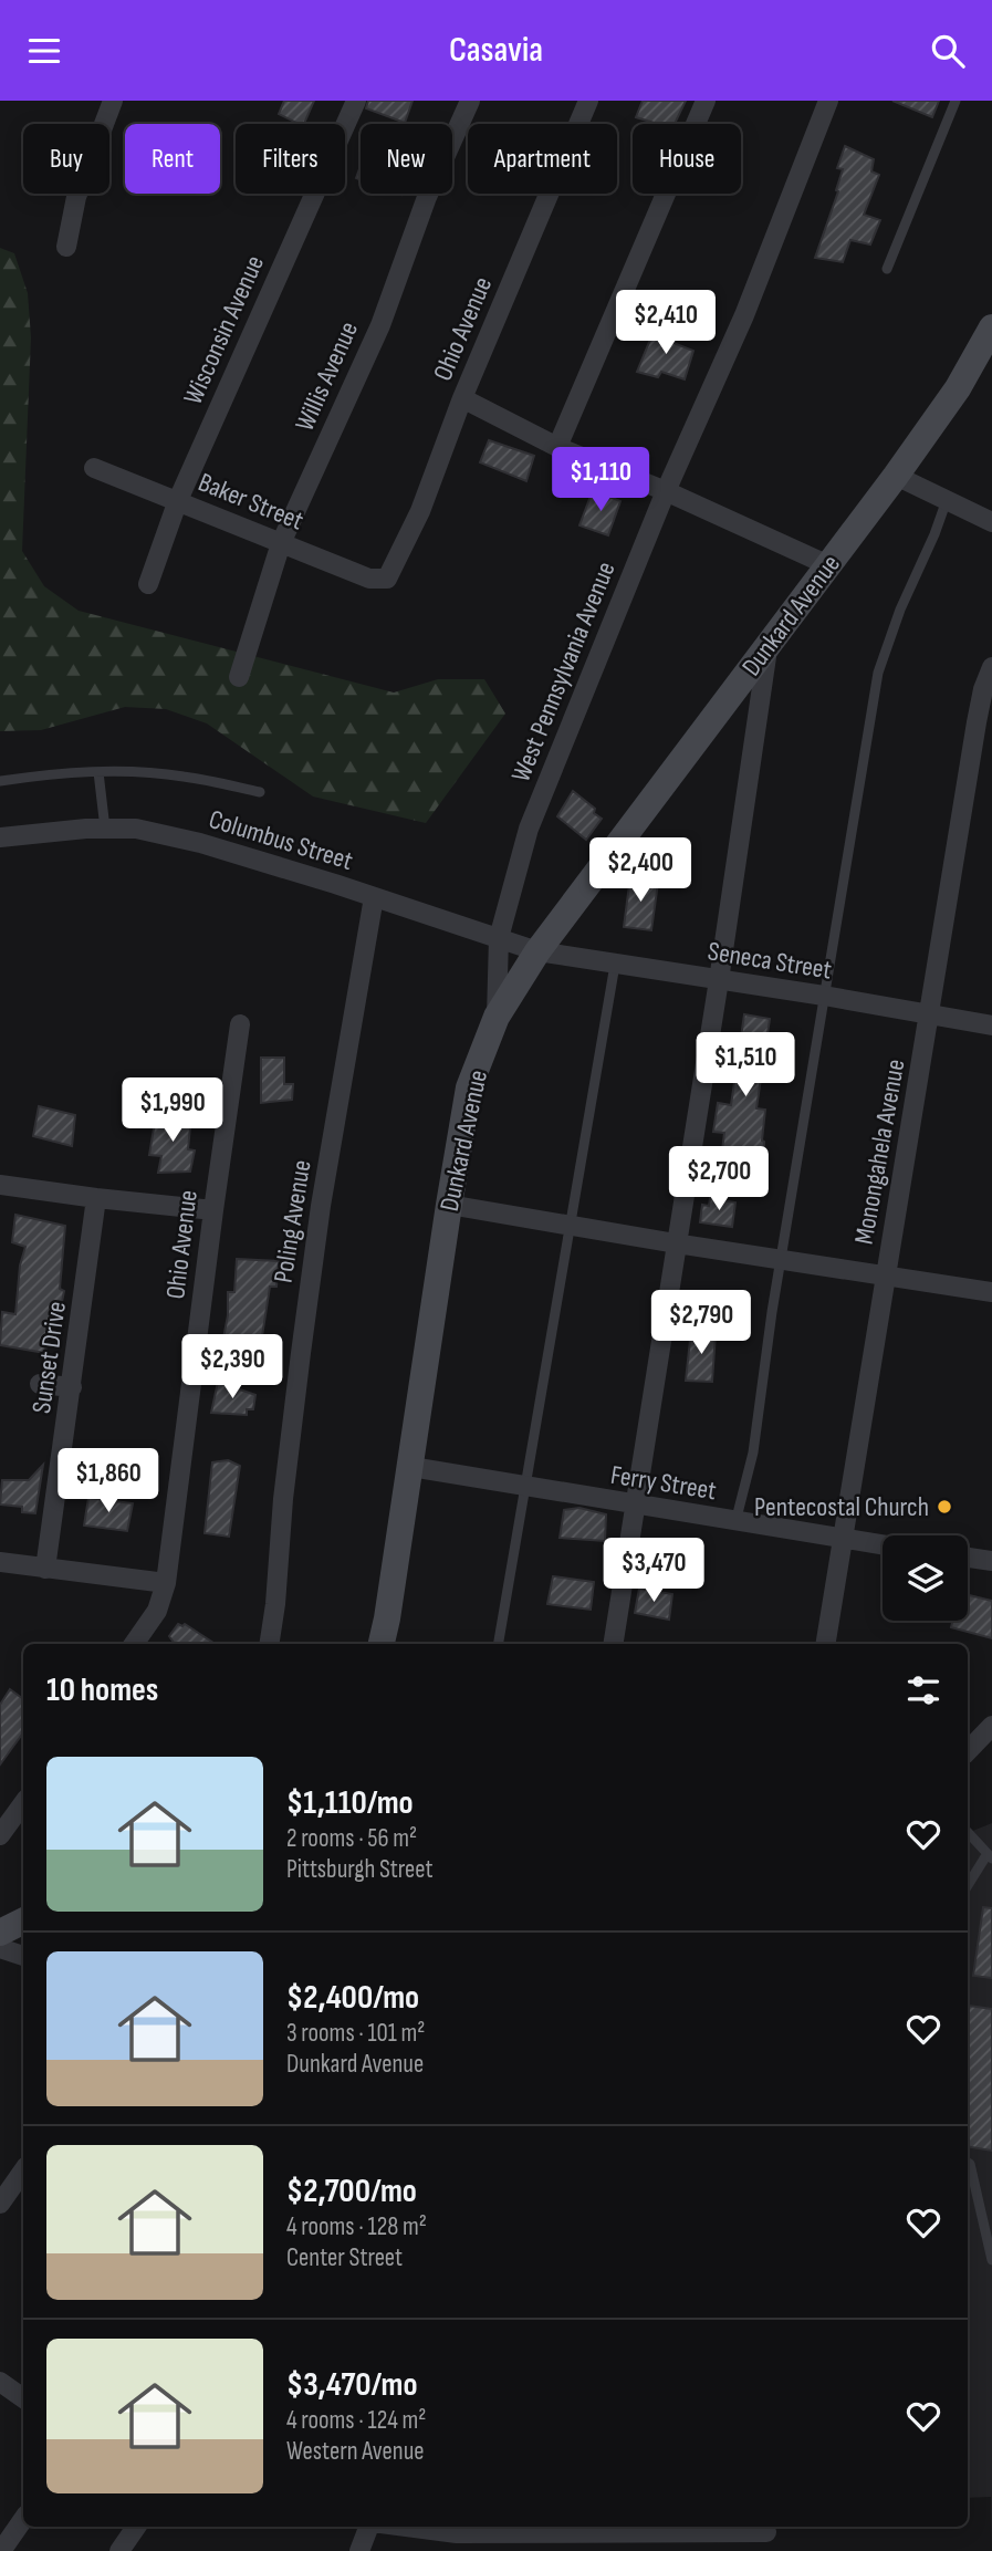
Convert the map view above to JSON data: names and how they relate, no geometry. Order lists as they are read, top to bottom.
{
  "streets": {
    "main road": ["Dunkard Avenue"],
    "street": [
      "Ohio Avenue",
      "Wisconsin Avenue",
      "Willis Avenue",
      "Baker Street",
      "West Pennsylvania Avenue",
      "Columbus Street",
      "Seneca Street",
      "Monongahela Avenue",
      "Poling Avenue",
      "Sunset Drive",
      "Ferry Street"
    ]
  },
  "crossings": [
    ["Ohio Avenue", "Baker Street"],
    ["Wisconsin Avenue", "Baker Street"],
    ["Willis Avenue", "Baker Street"],
    ["Dunkard Avenue", "West Pennsylvania Avenue"],
    ["Dunkard Avenue", "Columbus Street"],
    ["Dunkard Avenue", "Seneca Street"],
    ["Dunkard Avenue", "Ferry Street"],
    ["West Pennsylvania Avenue", "Columbus Street"],
    ["Columbus Street", "Seneca Street"],
    ["Columbus Street", "Poling Avenue"],
    ["Seneca Street", "Monongahela Avenue"],
    ["Monongahela Avenue", "Ferry Street"]
  ],
  "places": ["Pentecostal Church"],
  "page": {
    "header": "Casavia",
    "chip": [
      "Buy",
      "Rent",
      "Filters",
      "New",
      "Apartment",
      "House"
    ],
    "price": [
      "$2,410",
      "$1,110",
      "$2,400",
      "$1,510",
      "$1,990",
      "$2,700",
      "$2,790",
      "$2,390",
      "$1,860",
      "$3,470"
    ],
    "heading": "10 homes",
    "list": [
      {
        "name": "$1,110/mo",
        "note": "2 rooms · 56 m² · Pittsburgh Street"
      },
      {
        "name": "$2,400/mo",
        "note": "3 rooms · 101 m² · Dunkard Avenue"
      },
      {
        "name": "$2,700/mo",
        "note": "4 rooms · 128 m² · Center Street"
      },
      {
        "name": "$3,470/mo",
        "note": "4 rooms · 124 m² · Western Avenue"
      }
    ]
  }
}
